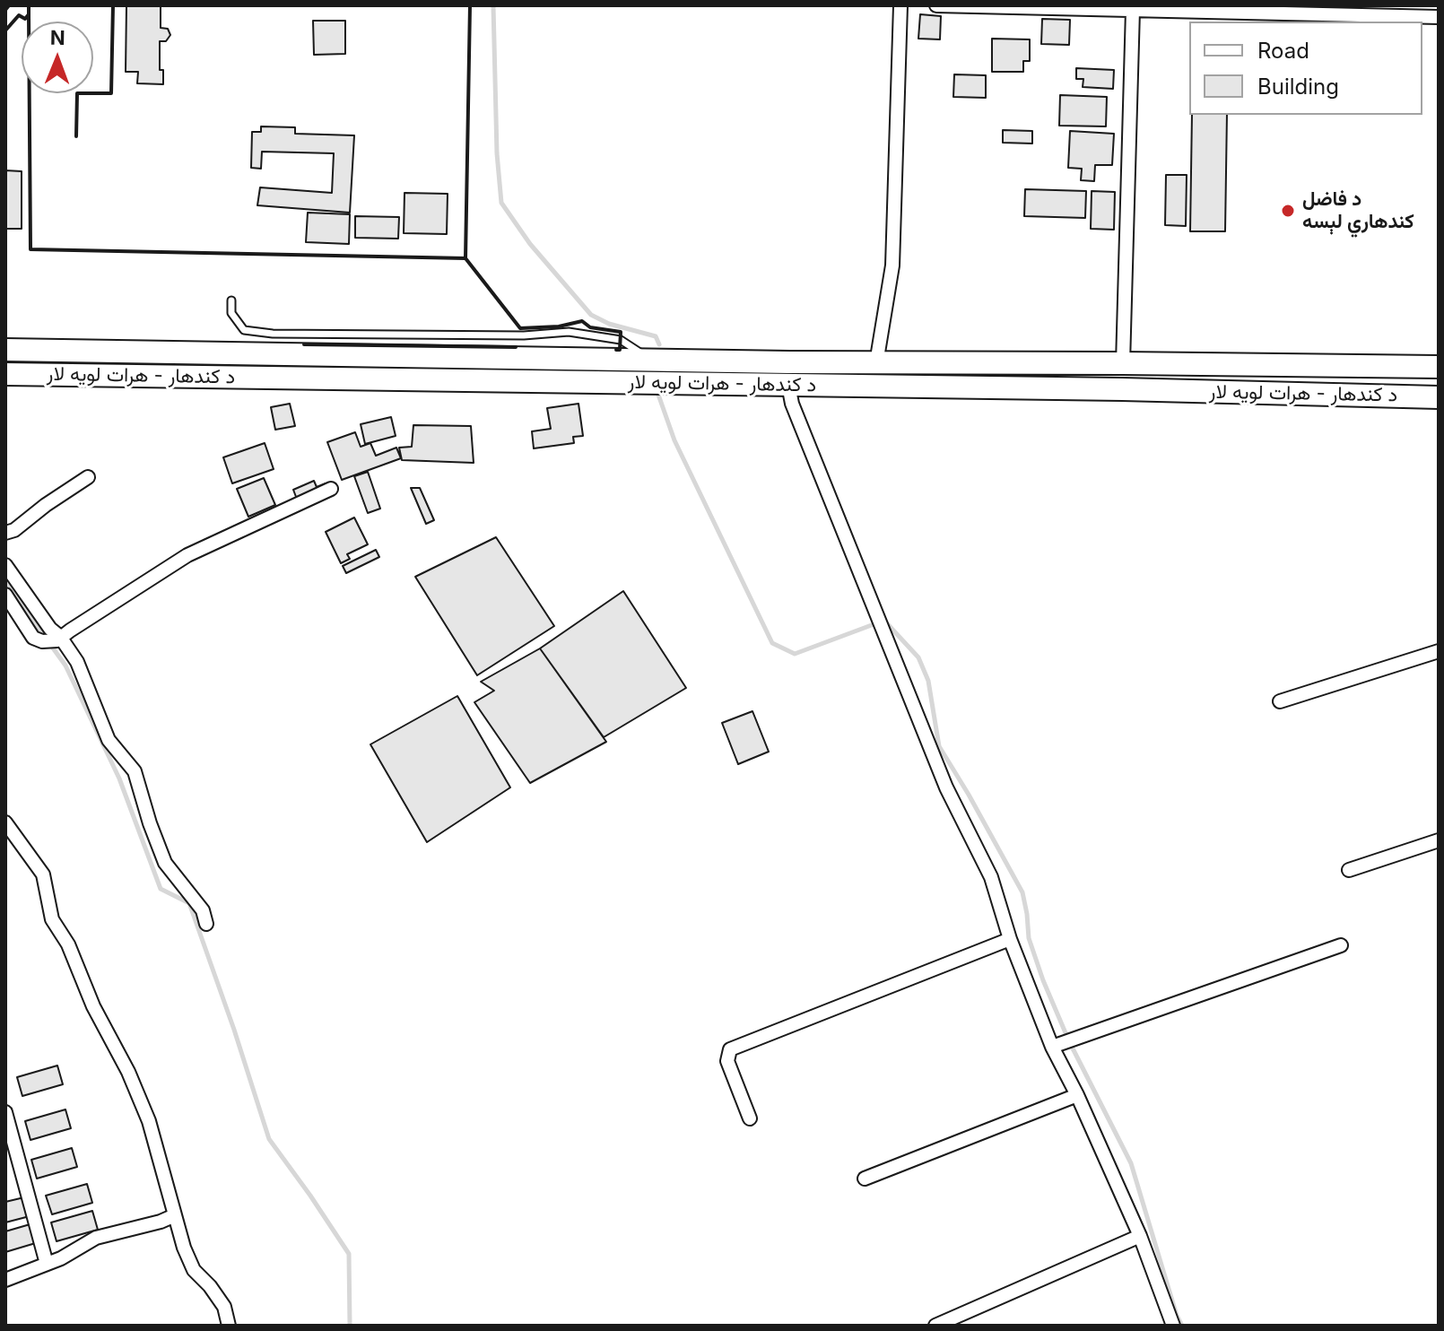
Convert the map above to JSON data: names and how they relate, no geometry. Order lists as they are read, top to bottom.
{
  "streets": {
    "highway": ["د کندهار - هرات لويه لار"]
  },
  "places": ["د فاضل کندهاري لېسه"],
  "legend": ["Road", "Building"],
  "north": "top"
}
